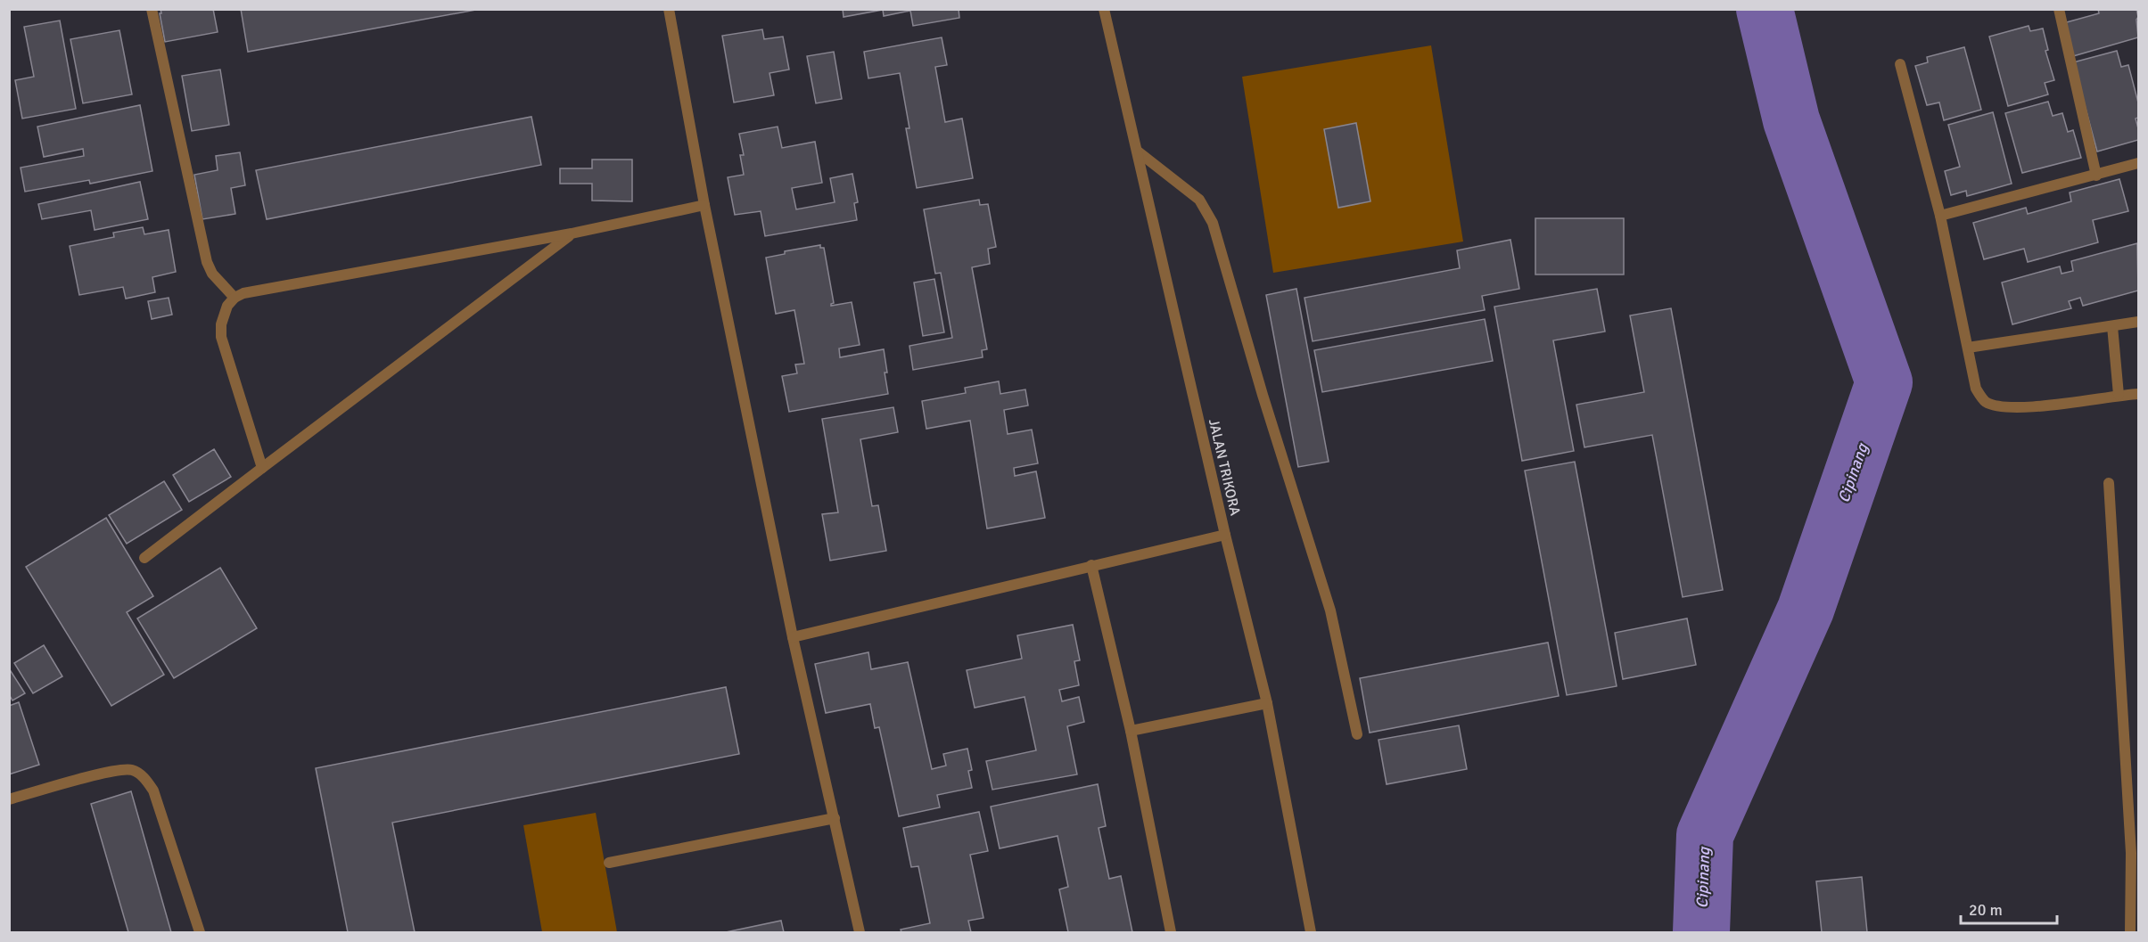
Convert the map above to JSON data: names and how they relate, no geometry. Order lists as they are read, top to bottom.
{
  "streets": {
    "street": ["JALAN TRIKORA"]
  },
  "water": ["Cipinang"],
  "scale_bar": "20 m"
}
